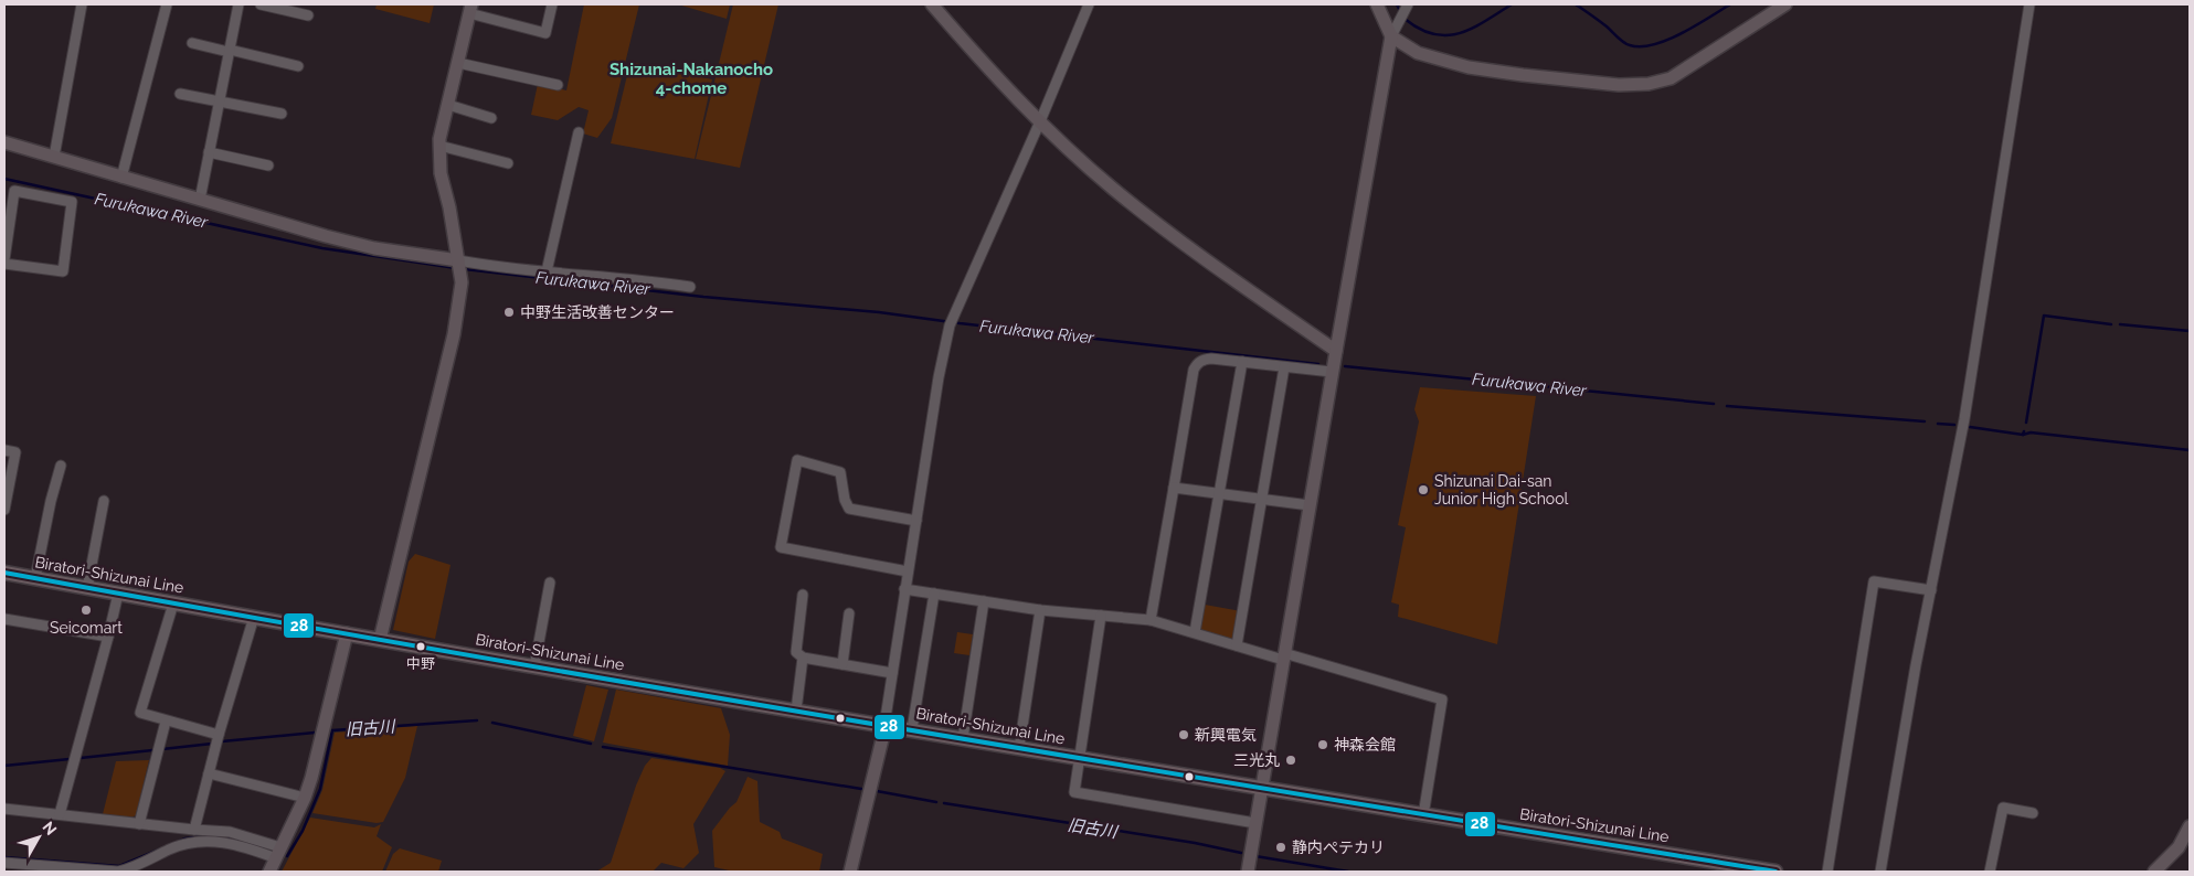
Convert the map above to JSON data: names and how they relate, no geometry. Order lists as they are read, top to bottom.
{
  "streets": {
    "main road": ["Biratori-Shizunai Line"]
  },
  "districts": ["Shizunai-Nakanocho 4-chome"],
  "water": ["Furukawa River", "旧古川"],
  "places": [
    "中野生活改善センター",
    "Shizunai Dai-san Junior High School",
    "Seicomart",
    "中野",
    "新興電気",
    "神森会館",
    "三光丸",
    "静内ぺテカリ"
  ],
  "lines": ["transit line 28"],
  "north": "top right"
}
